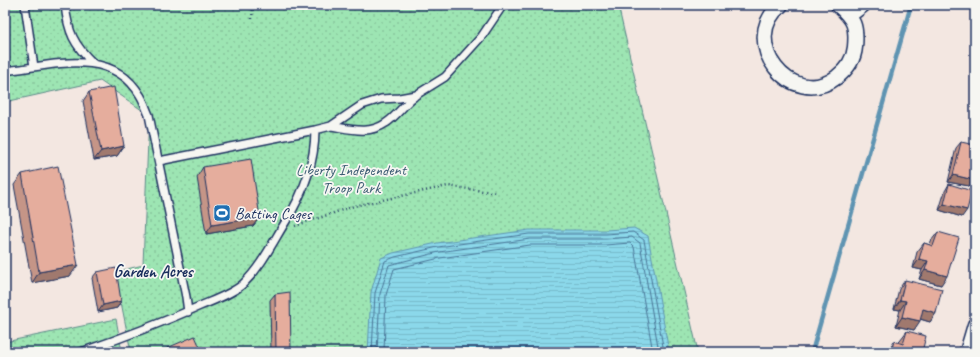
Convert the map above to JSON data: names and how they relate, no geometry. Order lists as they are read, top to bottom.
{
  "districts": ["Garden Acres"],
  "parks": ["Liberty Independent Troop Park"],
  "places": {
    "sports": ["Batting Cages"]
  }
}
